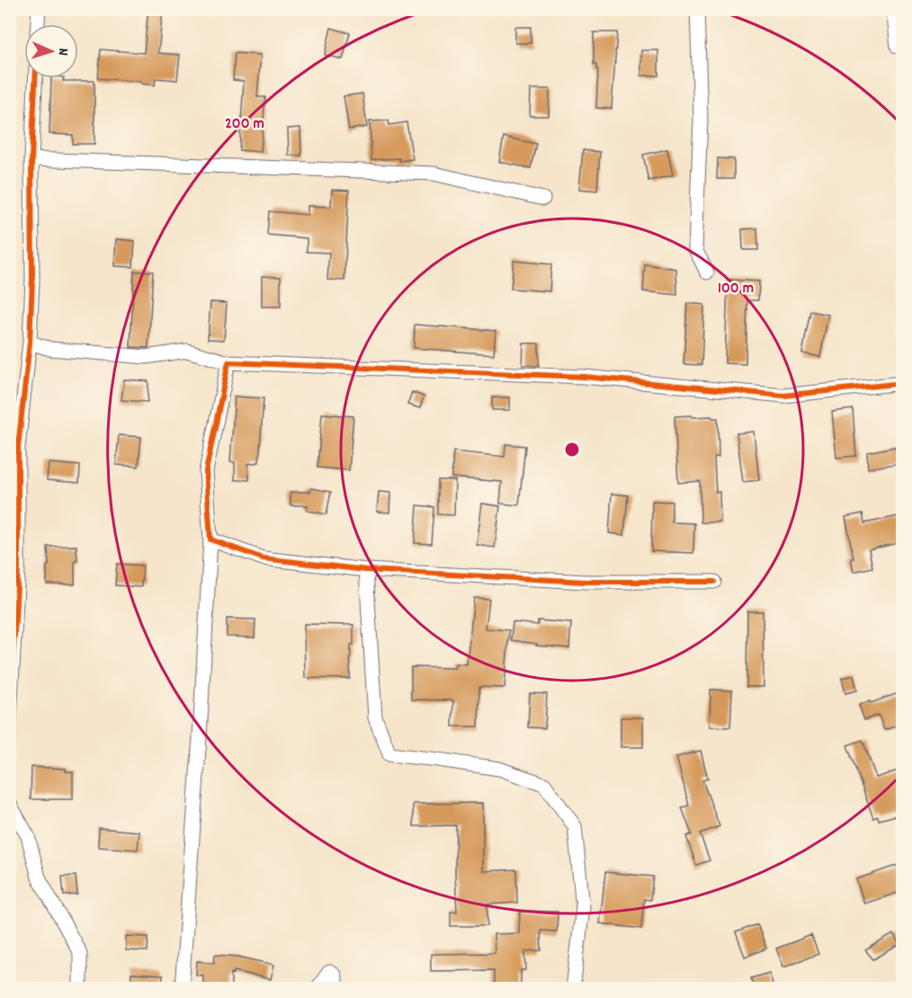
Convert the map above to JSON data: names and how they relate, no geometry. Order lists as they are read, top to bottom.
{
  "north": "right",
  "rings": ["200 m", "100 m"]
}
